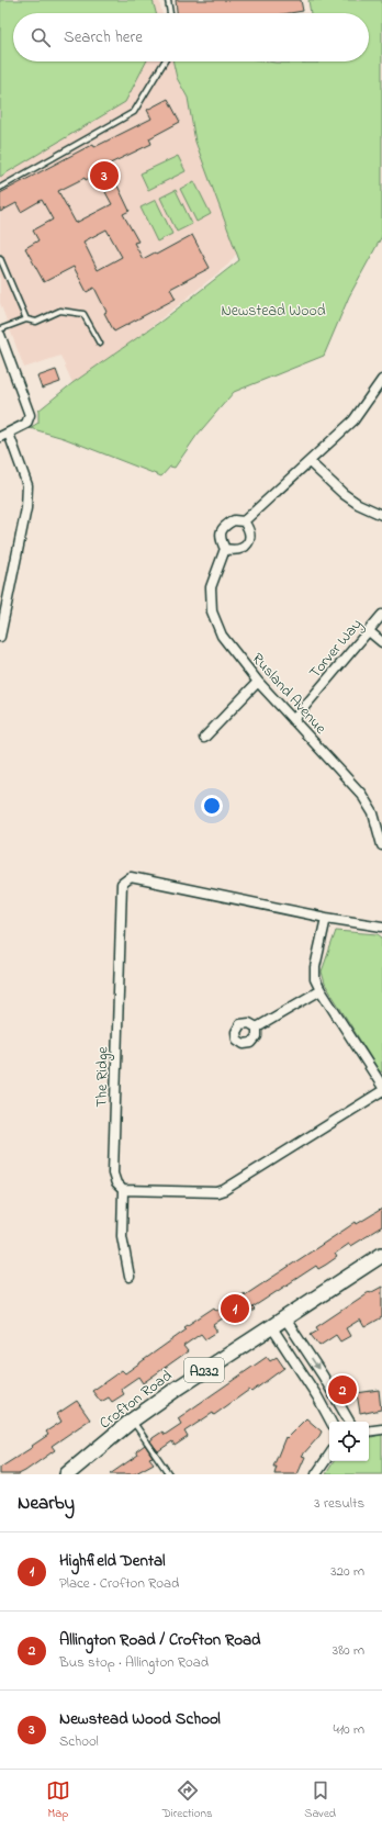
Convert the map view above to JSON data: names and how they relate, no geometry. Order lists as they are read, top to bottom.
{
  "streets": {
    "main road": ["A232", "Crofton Road"],
    "street": ["Torver Way", "Rusland Avenue", "The Ridge"]
  },
  "crossings": [
    ["Torver Way", "Rusland Avenue"]
  ],
  "parks": ["Newstead Wood"],
  "page": {
    "search": "Search here",
    "pins": ["3", "1", "2"],
    "heading": ["Nearby", "3 results"],
    "list": [
      {
        "mark": "1",
        "name": "Highfield Dental",
        "note": "Place · Crofton Road",
        "value": "320 m"
      },
      {
        "mark": "2",
        "name": "Allington Road / Crofton Road",
        "note": "Bus stop · Allington Road",
        "value": "380 m"
      },
      {
        "mark": "3",
        "name": "Newstead Wood School",
        "note": "School",
        "value": "410 m"
      }
    ],
    "nav": ["Map", "Directions", "Saved"]
  }
}
